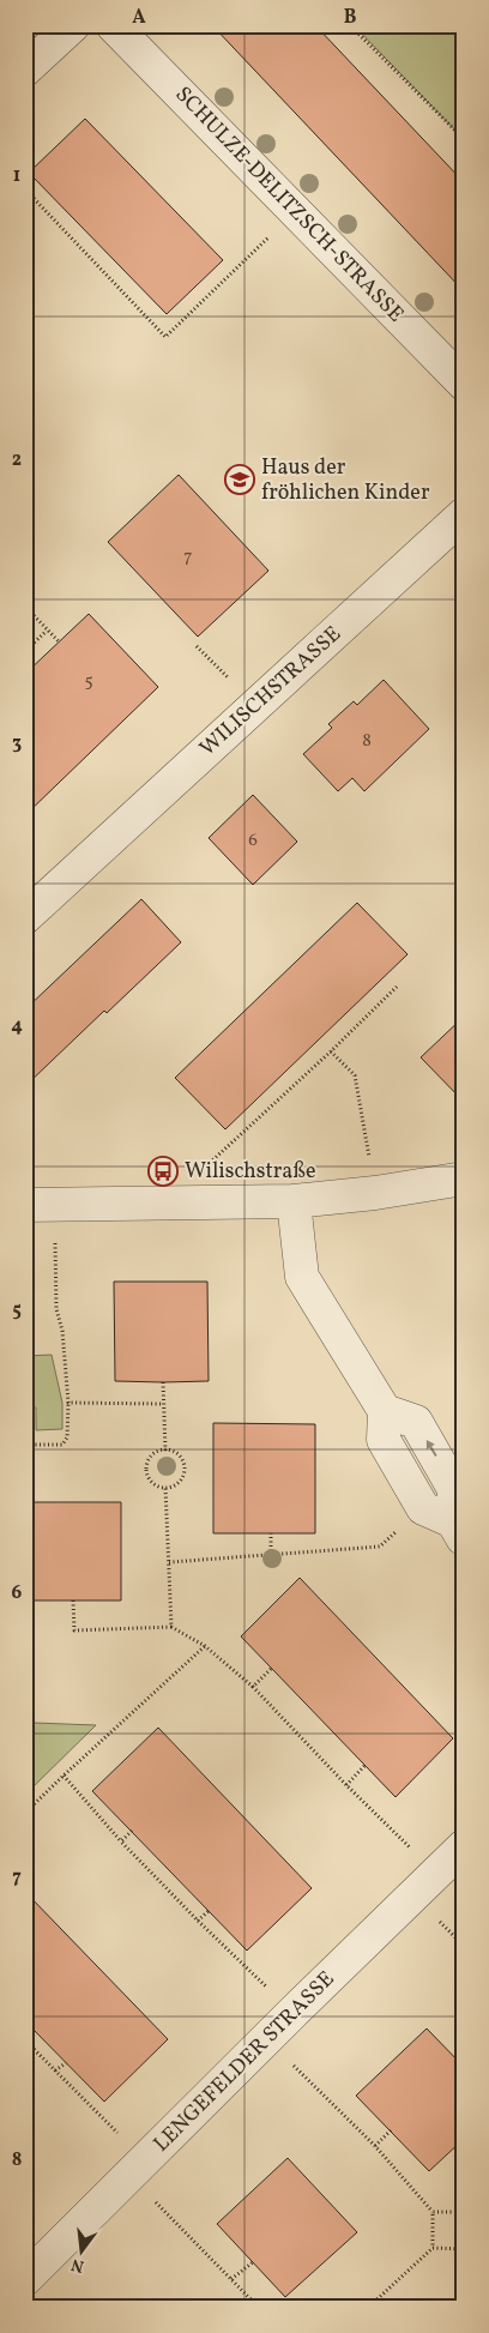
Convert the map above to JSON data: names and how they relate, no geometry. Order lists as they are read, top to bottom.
{
  "streets": {
    "street": ["SCHULZE-DELITZSCH-STRASSE", "WILISCHSTRASSE", "LENGEFELDER STRASSE"]
  },
  "places": {
    "school or university": ["Haus der fröhlichen Kinder"],
    "bus stop": ["Wilischstraße"]
  },
  "house_numbers": [
    "7",
    "5",
    "8",
    "6"
  ],
  "north": "bottom",
  "grid": {
    "columns": ["A", "B"],
    "rows": [
      "1",
      "2",
      "3",
      "4",
      "5",
      "6",
      "7",
      "8"
    ]
  }
}
